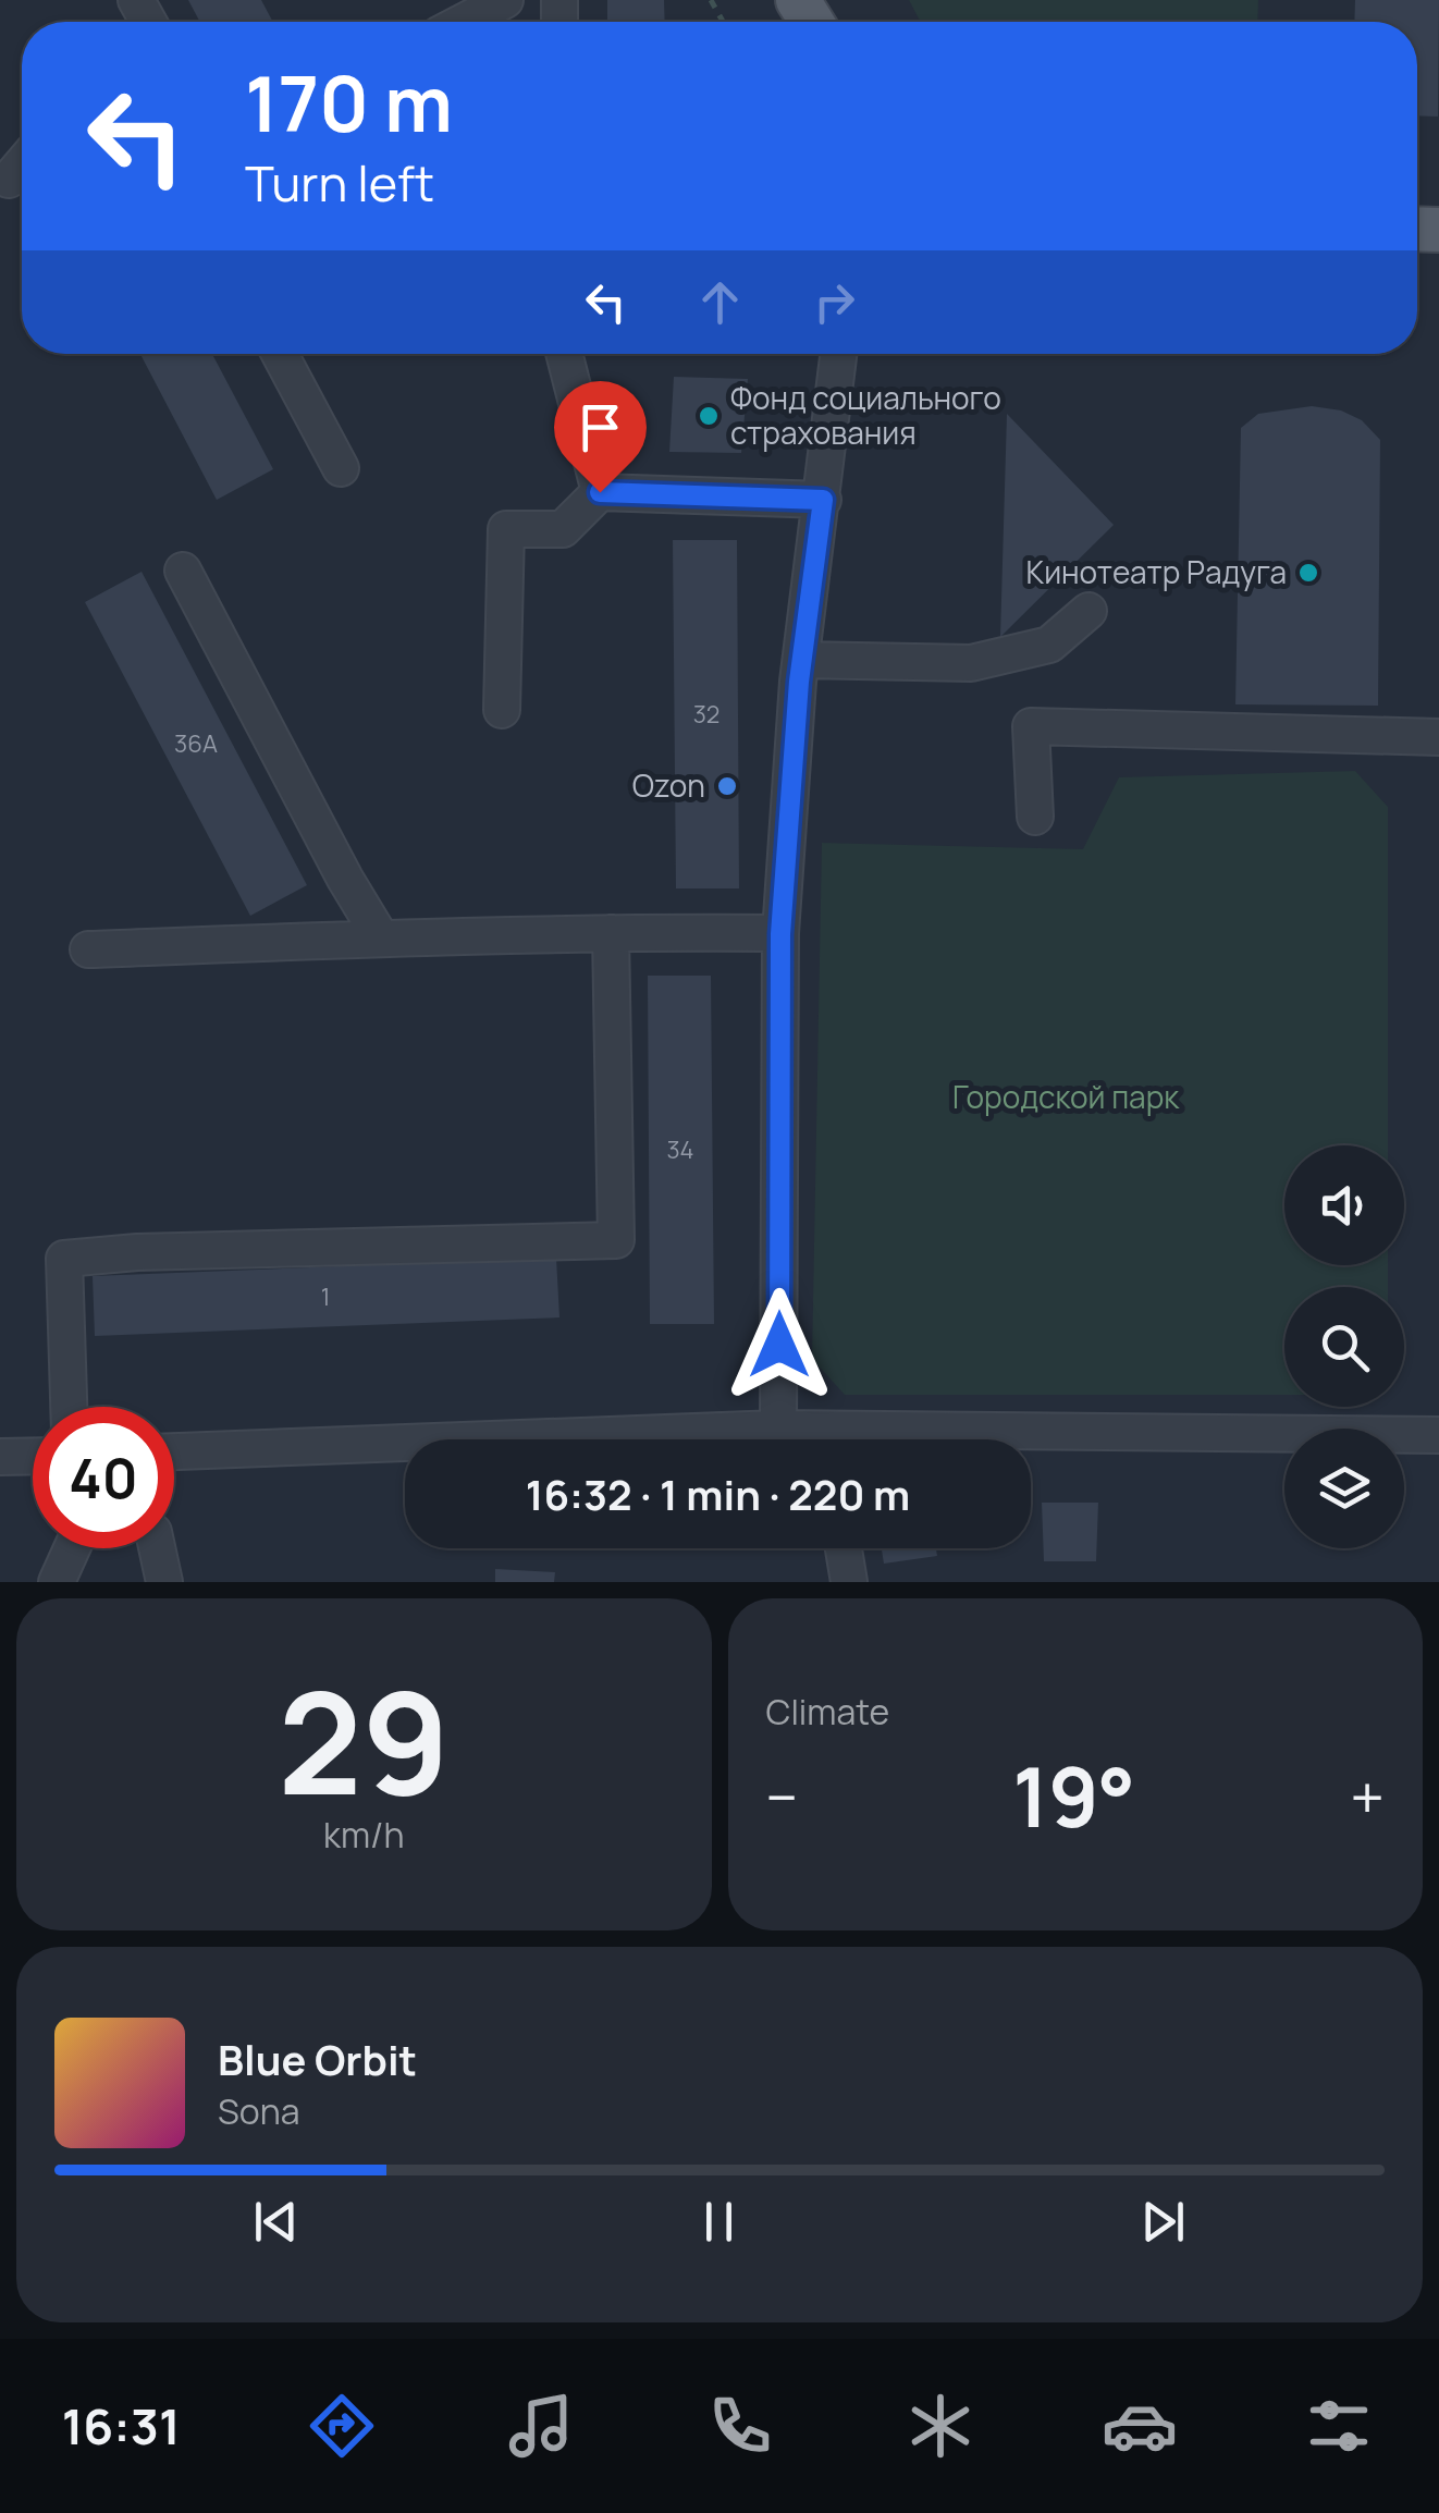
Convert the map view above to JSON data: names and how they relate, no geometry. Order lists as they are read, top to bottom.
{
  "parks": ["Городской парк"],
  "places": ["Фонд социального страхования", "Кинотеатр Радуга", "Ozon"],
  "house_numbers": [
    "32",
    "36А",
    "34",
    "1"
  ],
  "page": {
    "turn": ["170 m", "Turn left"],
    "limit": "40",
    "trip": "16:32 · 1 min · 220 m",
    "tile": [
      ["29", "km/h"],
      "Climate"
    ],
    "heat": ["−", "19°", "+"],
    "song": ["Blue Orbit", "Sona"],
    "tabs": "16:31"
  }
}
